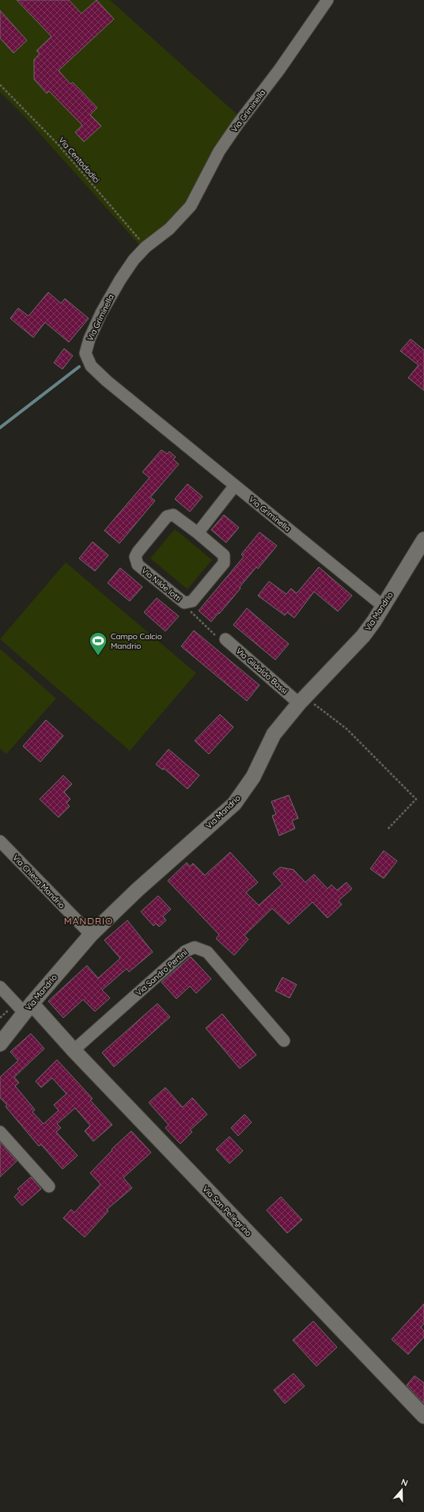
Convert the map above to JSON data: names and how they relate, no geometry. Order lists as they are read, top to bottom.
{
  "streets": {
    "street": [
      "Via Griminella",
      "Via Nilde Iotti",
      "Via Mandrio",
      "Via Gildaldo Bassi",
      "Via Chiesa Mandrio",
      "Via Sandro Pertini",
      "Via San Pellegrino"
    ],
    "path": ["Via Centododici"]
  },
  "crossings": [
    ["Via Griminella", "Via Centododici"],
    ["Via Griminella", "Via Mandrio"],
    ["Via Mandrio", "Via Gildaldo Bassi"],
    ["Via Mandrio", "Via Chiesa Mandrio"],
    ["Via Mandrio", "Via San Pellegrino"],
    ["Via Sandro Pertini", "Via San Pellegrino"]
  ],
  "districts": ["MANDRIO"],
  "places": {
    "sports": ["Campo Calcio Mandrio"]
  },
  "north": "top"
}
